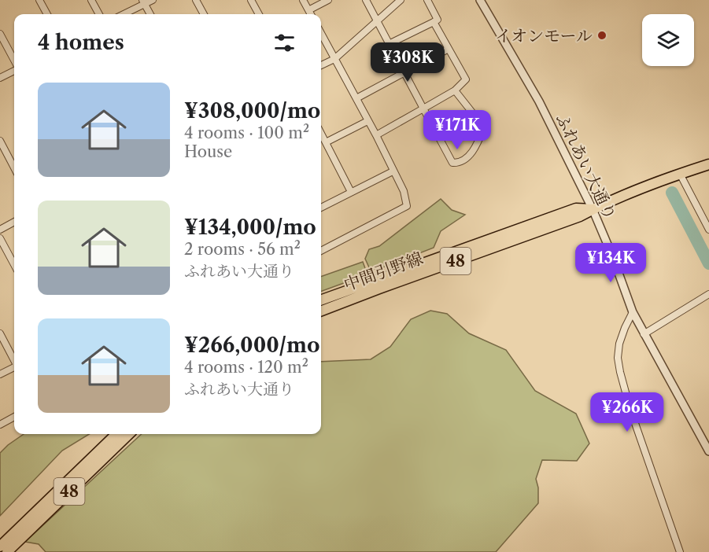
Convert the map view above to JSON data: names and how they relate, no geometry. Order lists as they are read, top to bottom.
{
  "streets": {
    "main road": ["48", "中間引野線"],
    "street": ["ふれあい大通り"]
  },
  "crossings": [
    ["ふれあい大通り", "中間引野線"]
  ],
  "places": ["イオンモール"],
  "page": {
    "heading": "4 homes",
    "price": [
      "¥308K",
      "¥171K",
      "¥134K",
      "¥266K"
    ],
    "list": [
      {
        "name": "¥308,000/mo",
        "note": "4 rooms · 100 m² · House"
      },
      {
        "name": "¥134,000/mo",
        "note": "2 rooms · 56 m² · ふれあい大通り"
      },
      {
        "name": "¥266,000/mo",
        "note": "4 rooms · 120 m² · ふれあい大通り"
      }
    ]
  }
}
